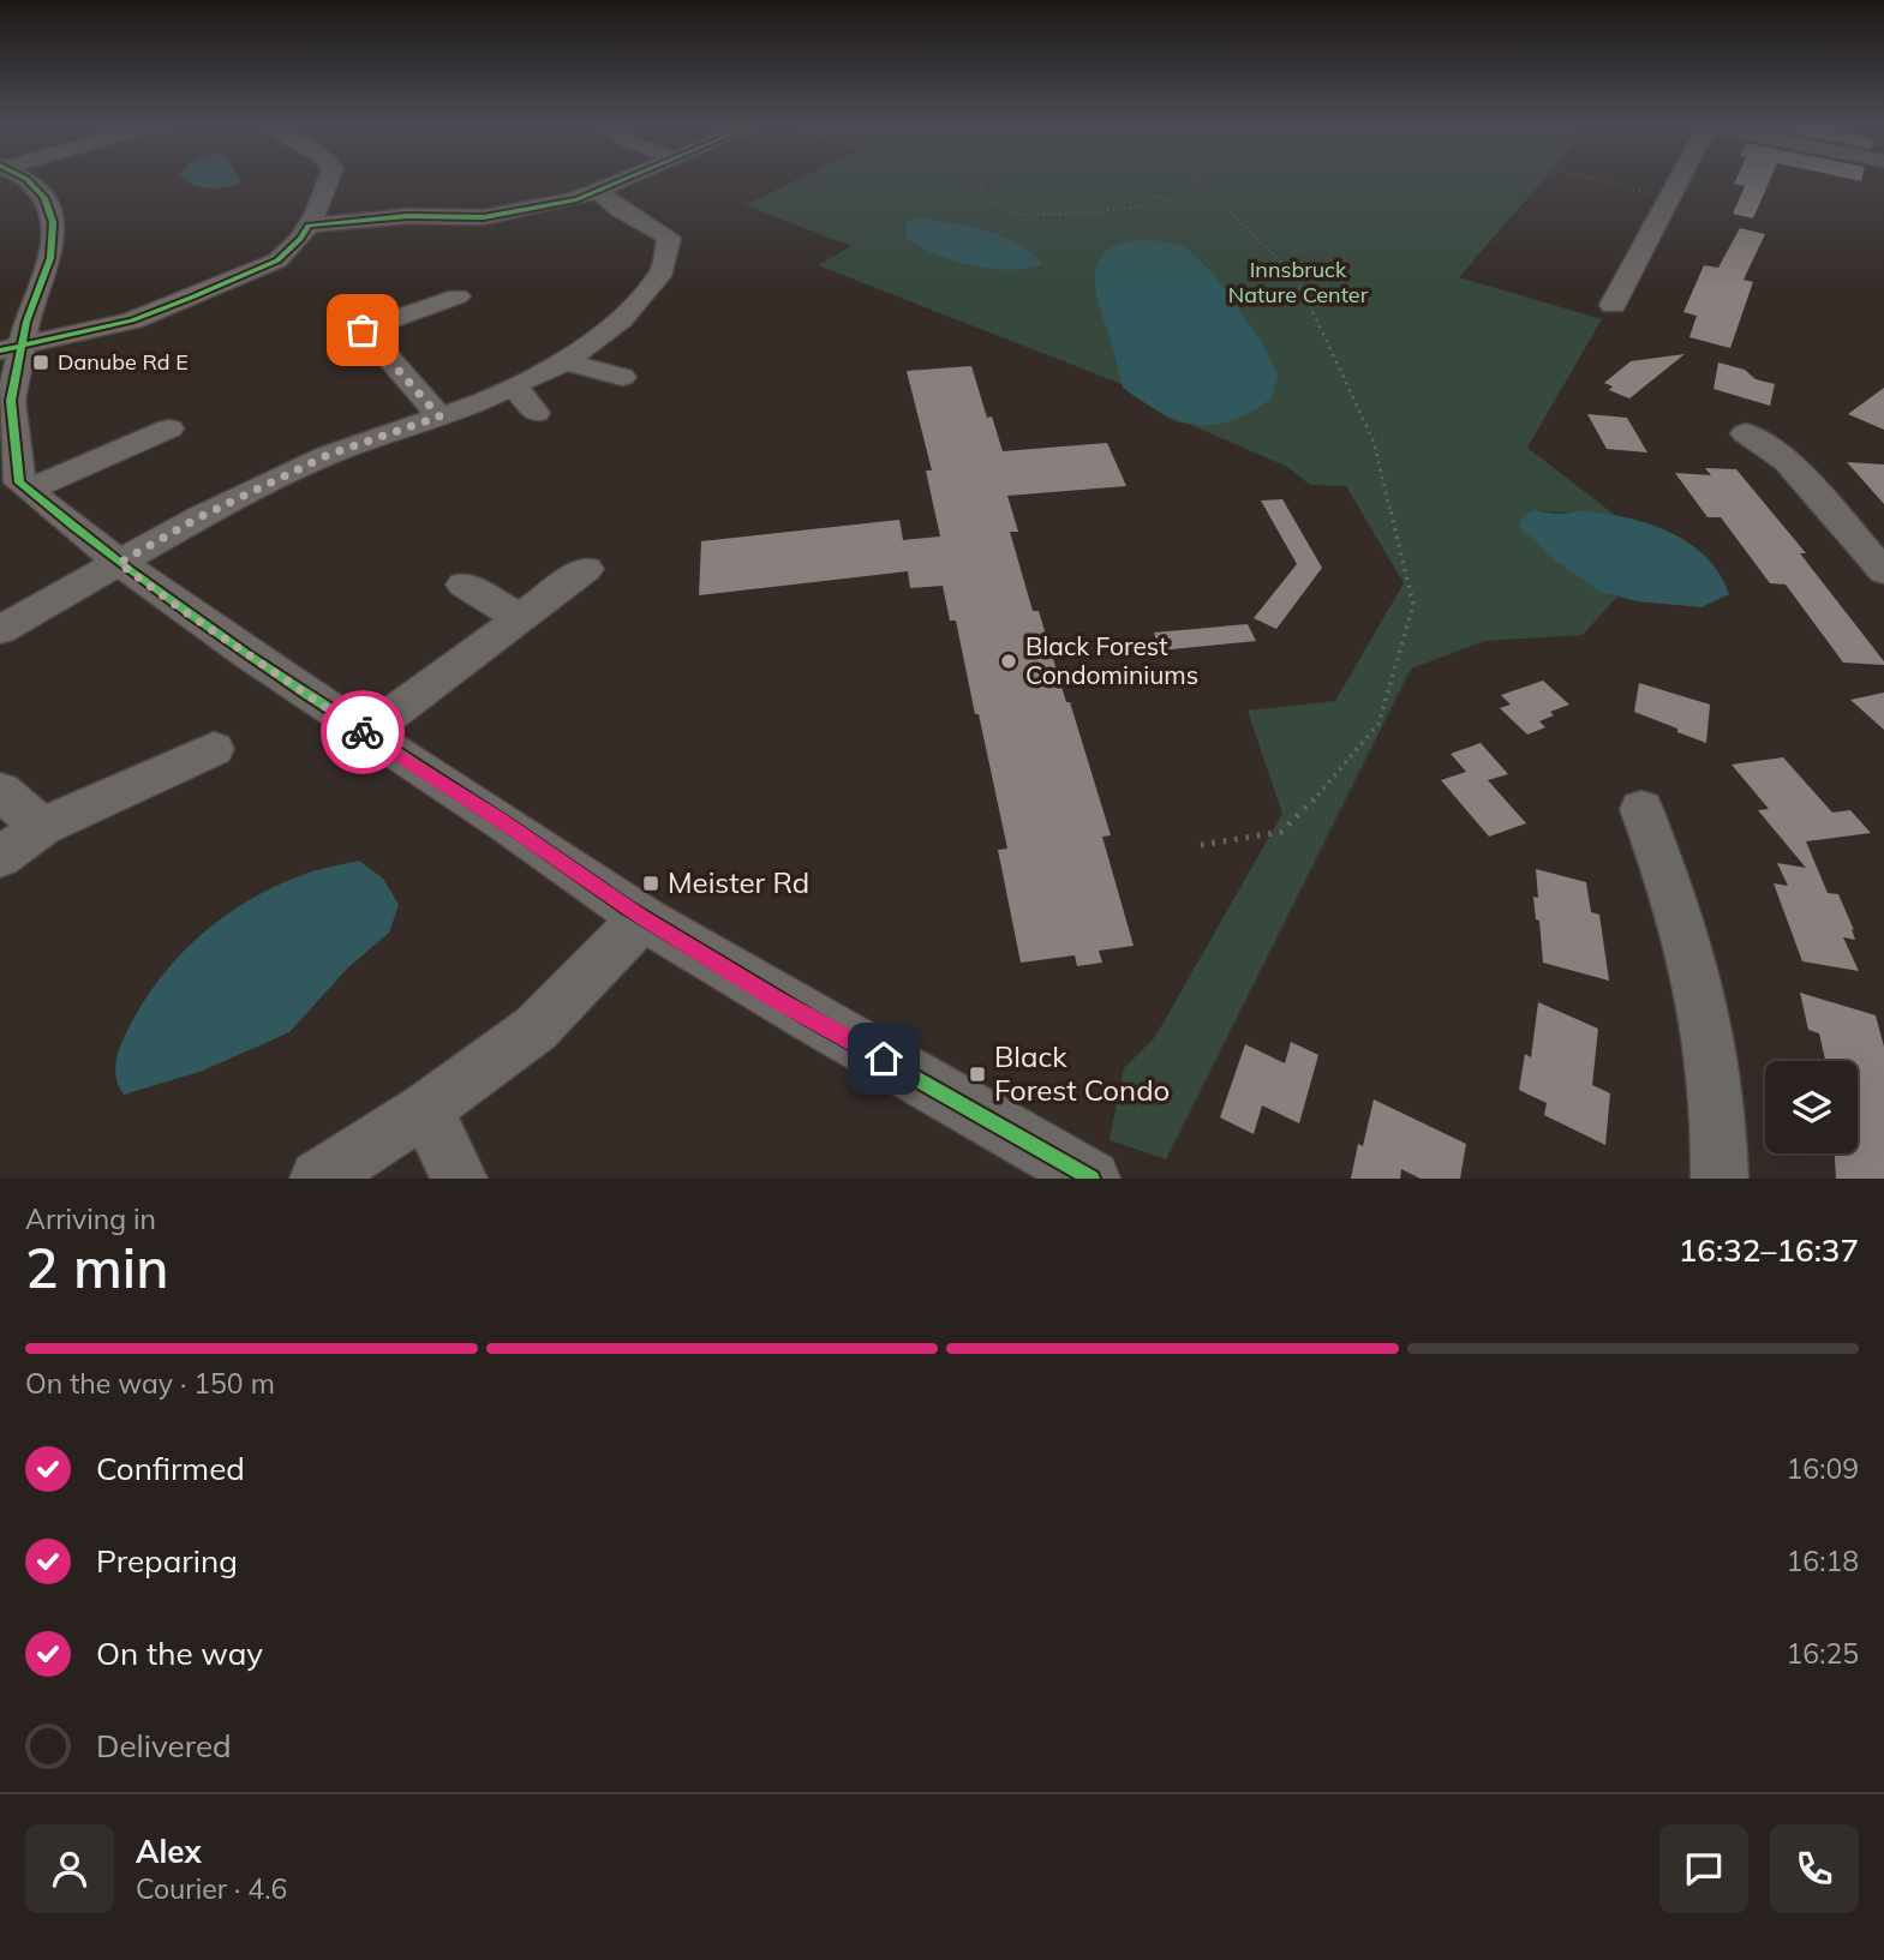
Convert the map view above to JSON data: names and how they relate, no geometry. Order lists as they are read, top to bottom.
{
  "parks": ["Innsbruck Nature Center"],
  "places": {
    "transit": ["Danube Rd E", "Meister Rd", "Black Forest Condo"],
    "other": ["Black Forest Condominiums"]
  },
  "page": {
    "heading": ["2 min", "Arriving in", "16:32–16:37"],
    "panel": ["Alex", "Courier · 4.6"],
    "bar": "On the way · 150 m",
    "list": [
      ["Confirmed", "16:09"],
      ["Preparing", "16:18"],
      ["On the way", "16:25"],
      "Delivered"
    ]
  }
}
